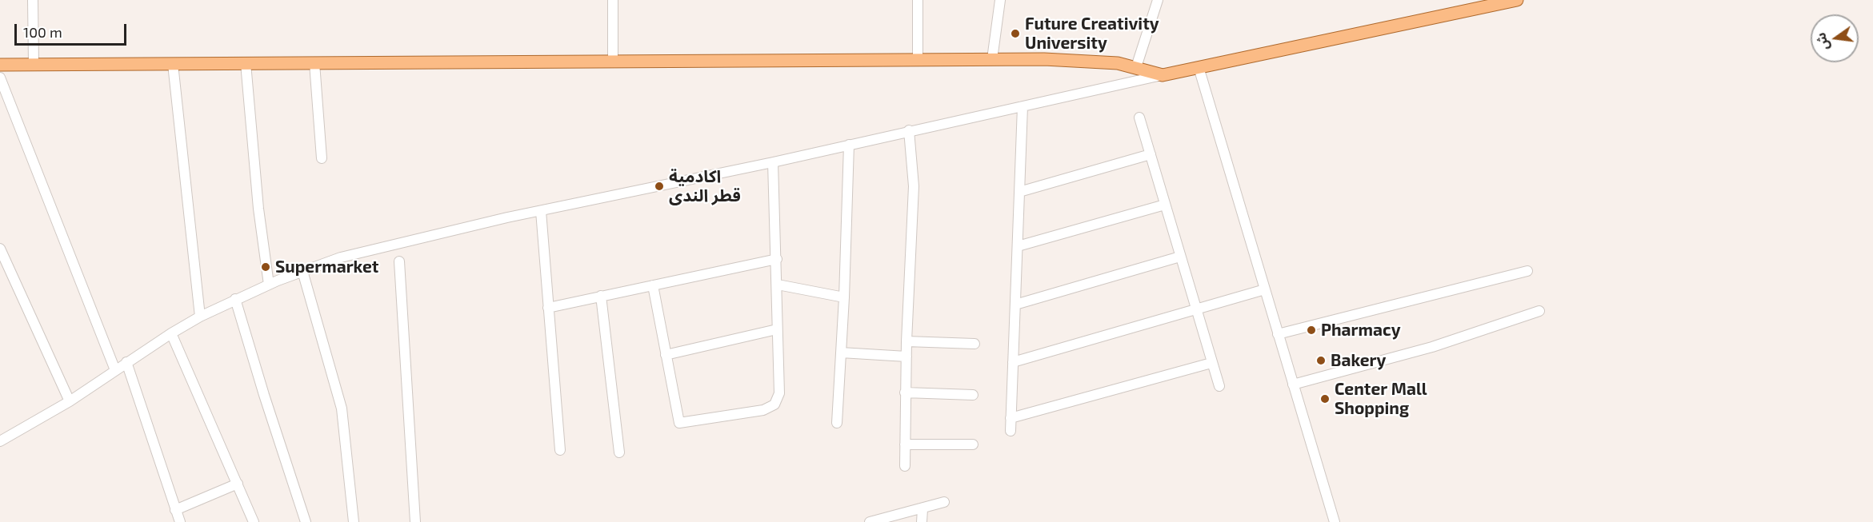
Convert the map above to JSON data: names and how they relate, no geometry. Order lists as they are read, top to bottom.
{
  "places": [
    "Future Creativity University",
    "اكادمية قطر الندى",
    "Supermarket",
    "Pharmacy",
    "Bakery",
    "Center Mall Shopping"
  ],
  "scale_bar": "100 m",
  "north": "left"
}
